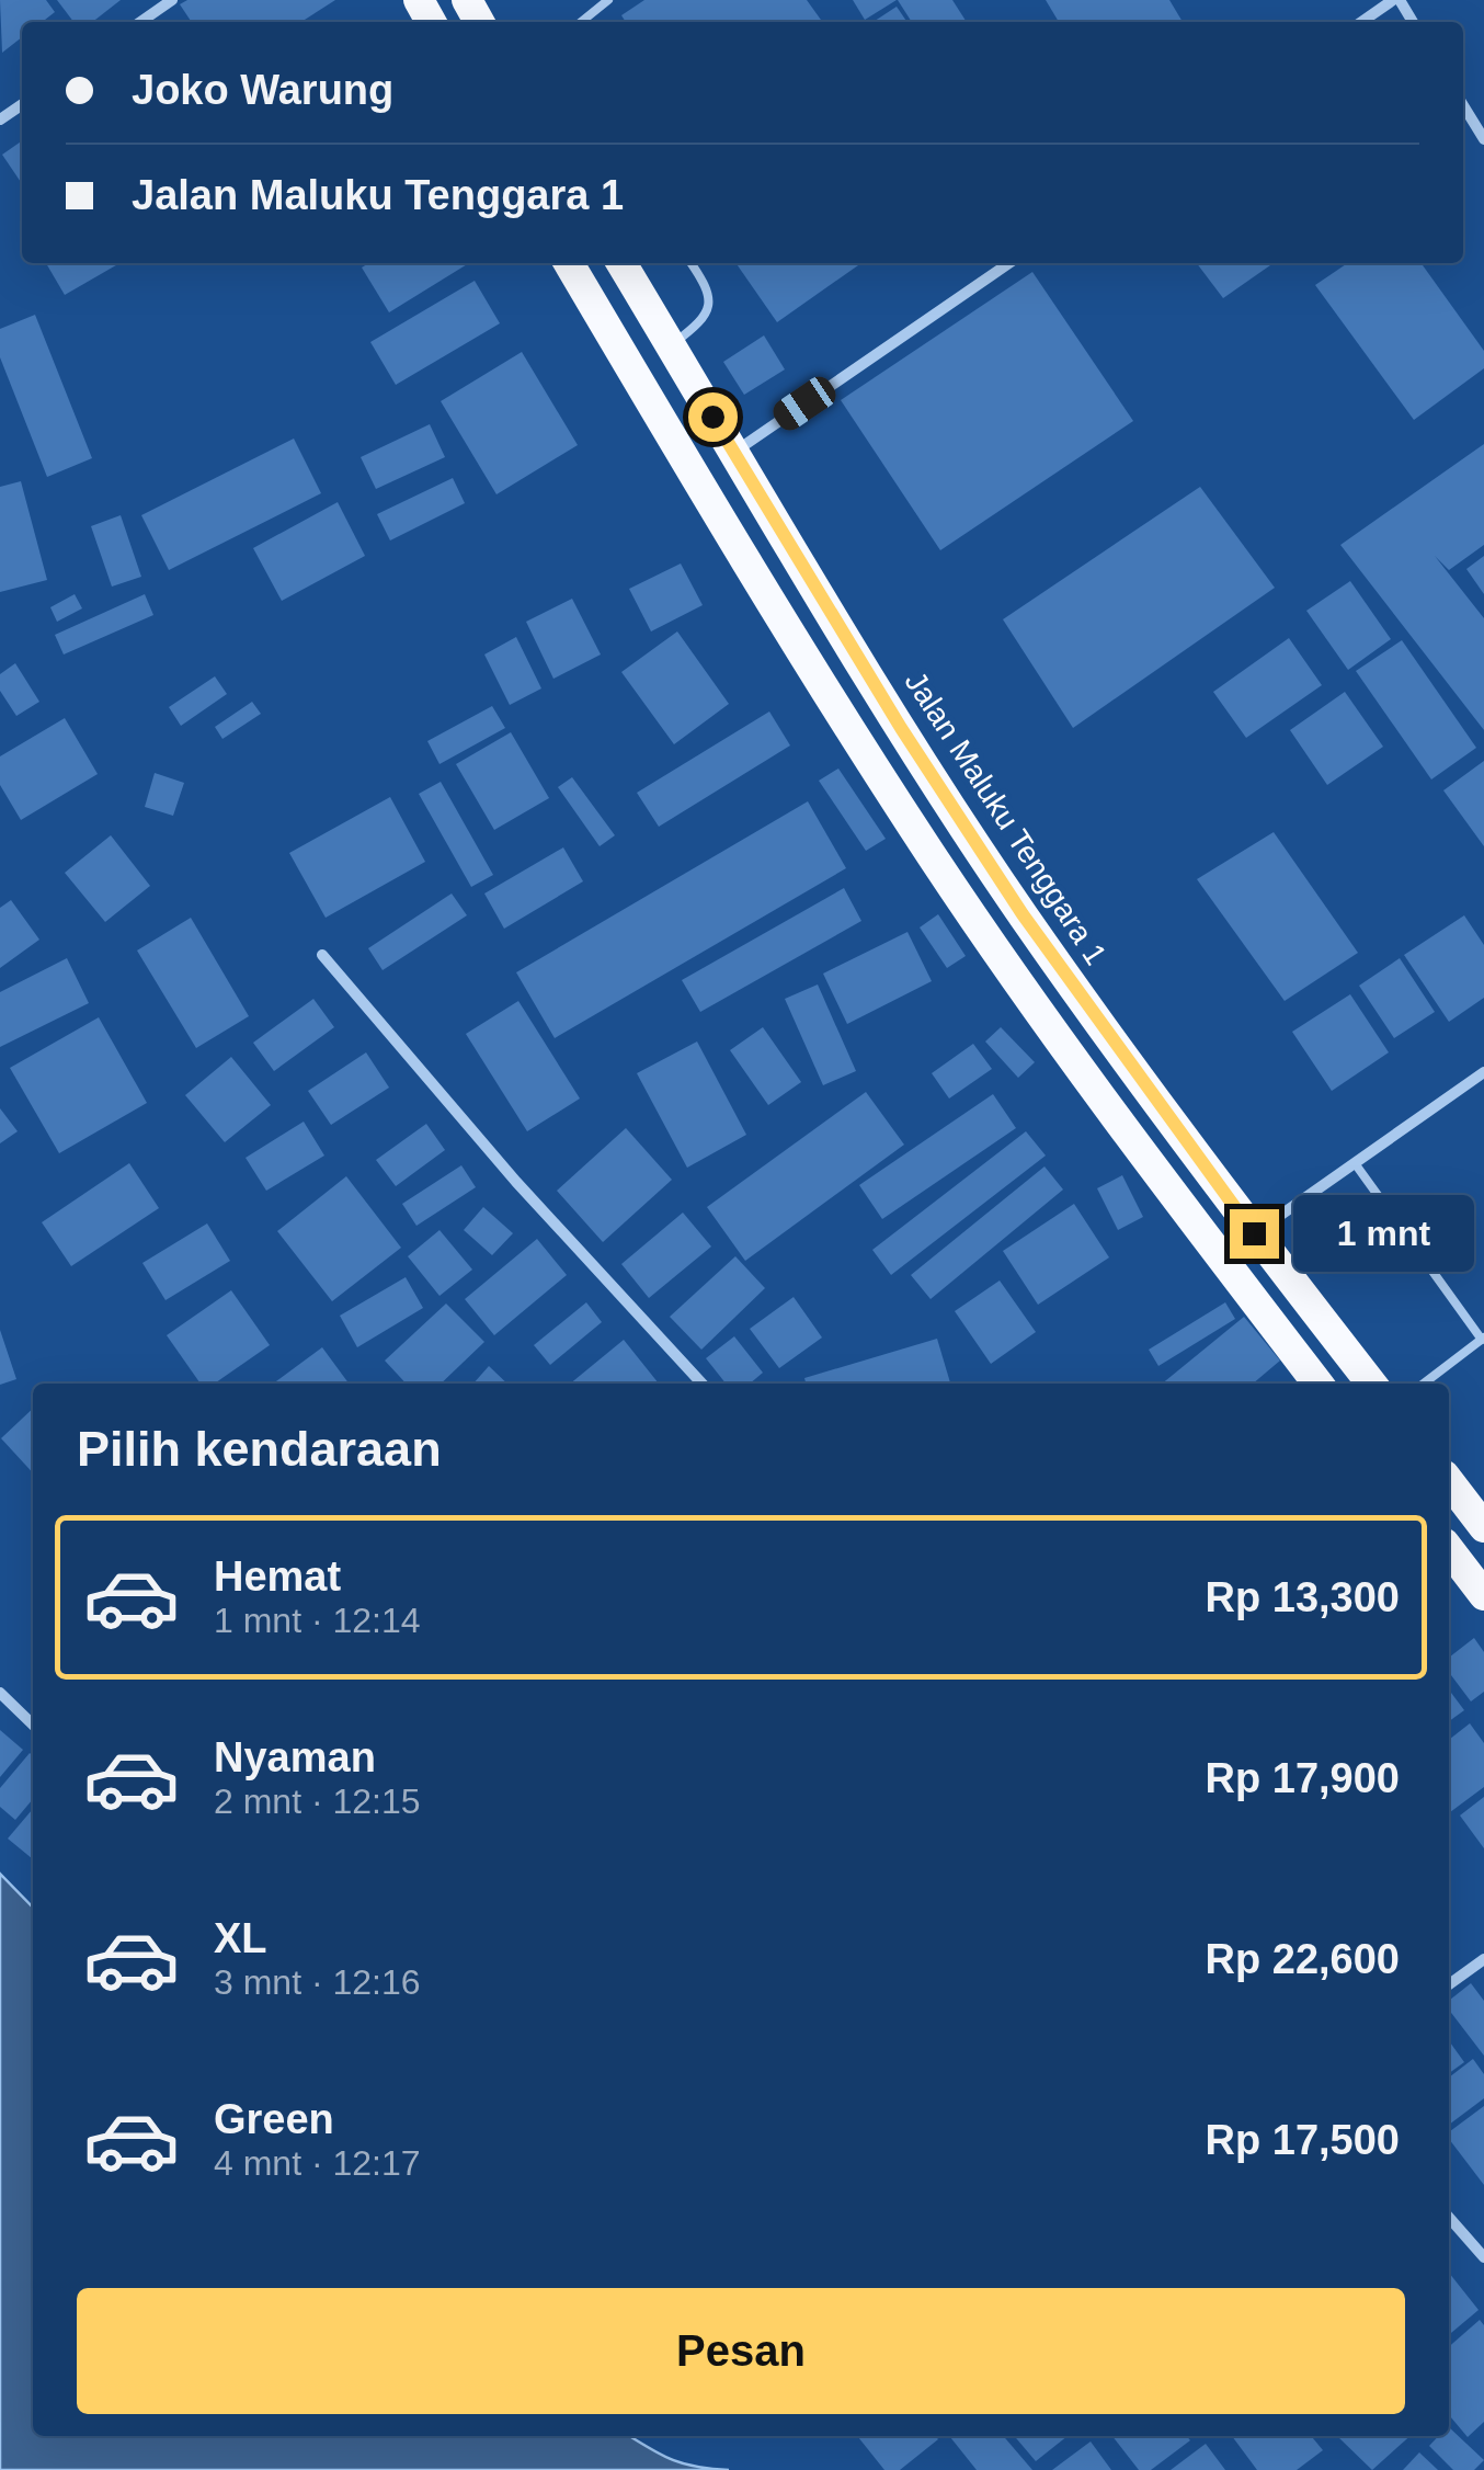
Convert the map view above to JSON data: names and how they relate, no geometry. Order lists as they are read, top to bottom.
{
  "streets": {
    "highway": ["Jalan Maluku Tenggara 1"]
  },
  "page": {
    "banner": ["Joko Warung", "Jalan Maluku Tenggara 1"],
    "bubble": "1 mnt",
    "heading": "Pilih kendaraan",
    "list": [
      {
        "name": "Hemat",
        "note": "1 mnt · 12:14",
        "value": "Rp 13,300"
      },
      {
        "name": "Nyaman",
        "note": "2 mnt · 12:15",
        "value": "Rp 17,900"
      },
      {
        "name": "XL",
        "note": "3 mnt · 12:16",
        "value": "Rp 22,600"
      },
      {
        "name": "Green",
        "note": "4 mnt · 12:17",
        "value": "Rp 17,500"
      }
    ],
    "buttons": "Pesan"
  }
}
